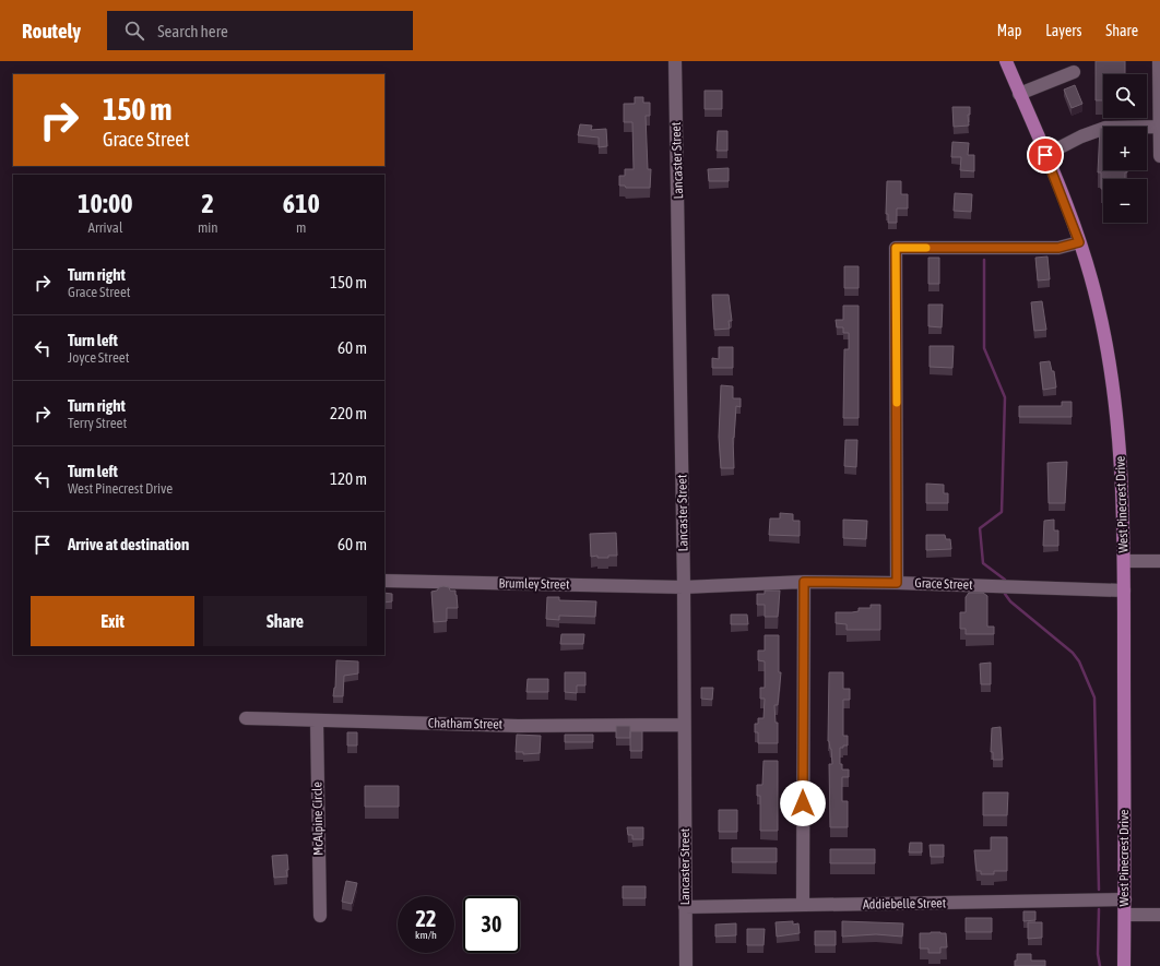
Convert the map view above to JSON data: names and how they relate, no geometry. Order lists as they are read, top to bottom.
{
  "streets": {
    "main road": ["West Pinecrest Drive"],
    "street": [
      "Lancaster Street",
      "Brumley Street",
      "Grace Street",
      "Chatham Street",
      "McAlpine Circle",
      "Addiebelle Street"
    ]
  },
  "crossings": [
    ["Lancaster Street", "Brumley Street"],
    ["Lancaster Street", "Grace Street"],
    ["Lancaster Street", "Chatham Street"],
    ["Lancaster Street", "Addiebelle Street"],
    ["West Pinecrest Drive", "Grace Street"],
    ["West Pinecrest Drive", "Addiebelle Street"],
    ["Brumley Street", "Grace Street"],
    ["Chatham Street", "McAlpine Circle"]
  ],
  "page": {
    "header": "Routely",
    "search": "Search here",
    "nav": ["Map", "Layers", "Share"],
    "map_buttons": ["+", "−"],
    "turn": ["150 m", "Grace Street"],
    "eta": [
      "10:00",
      "Arrival",
      "2",
      "min",
      "610",
      "m"
    ],
    "list": [
      {
        "name": "Turn right",
        "note": "Grace Street",
        "value": "150 m"
      },
      {
        "name": "Turn left",
        "note": "Joyce Street",
        "value": "60 m"
      },
      {
        "name": "Turn right",
        "note": "Terry Street",
        "value": "220 m"
      },
      {
        "name": "Turn left",
        "note": "West Pinecrest Drive",
        "value": "120 m"
      },
      {
        "name": "Arrive at destination",
        "value": "60 m"
      }
    ],
    "buttons": ["Exit", "Share"],
    "speed": "22 km/h",
    "limit": "30"
  }
}
